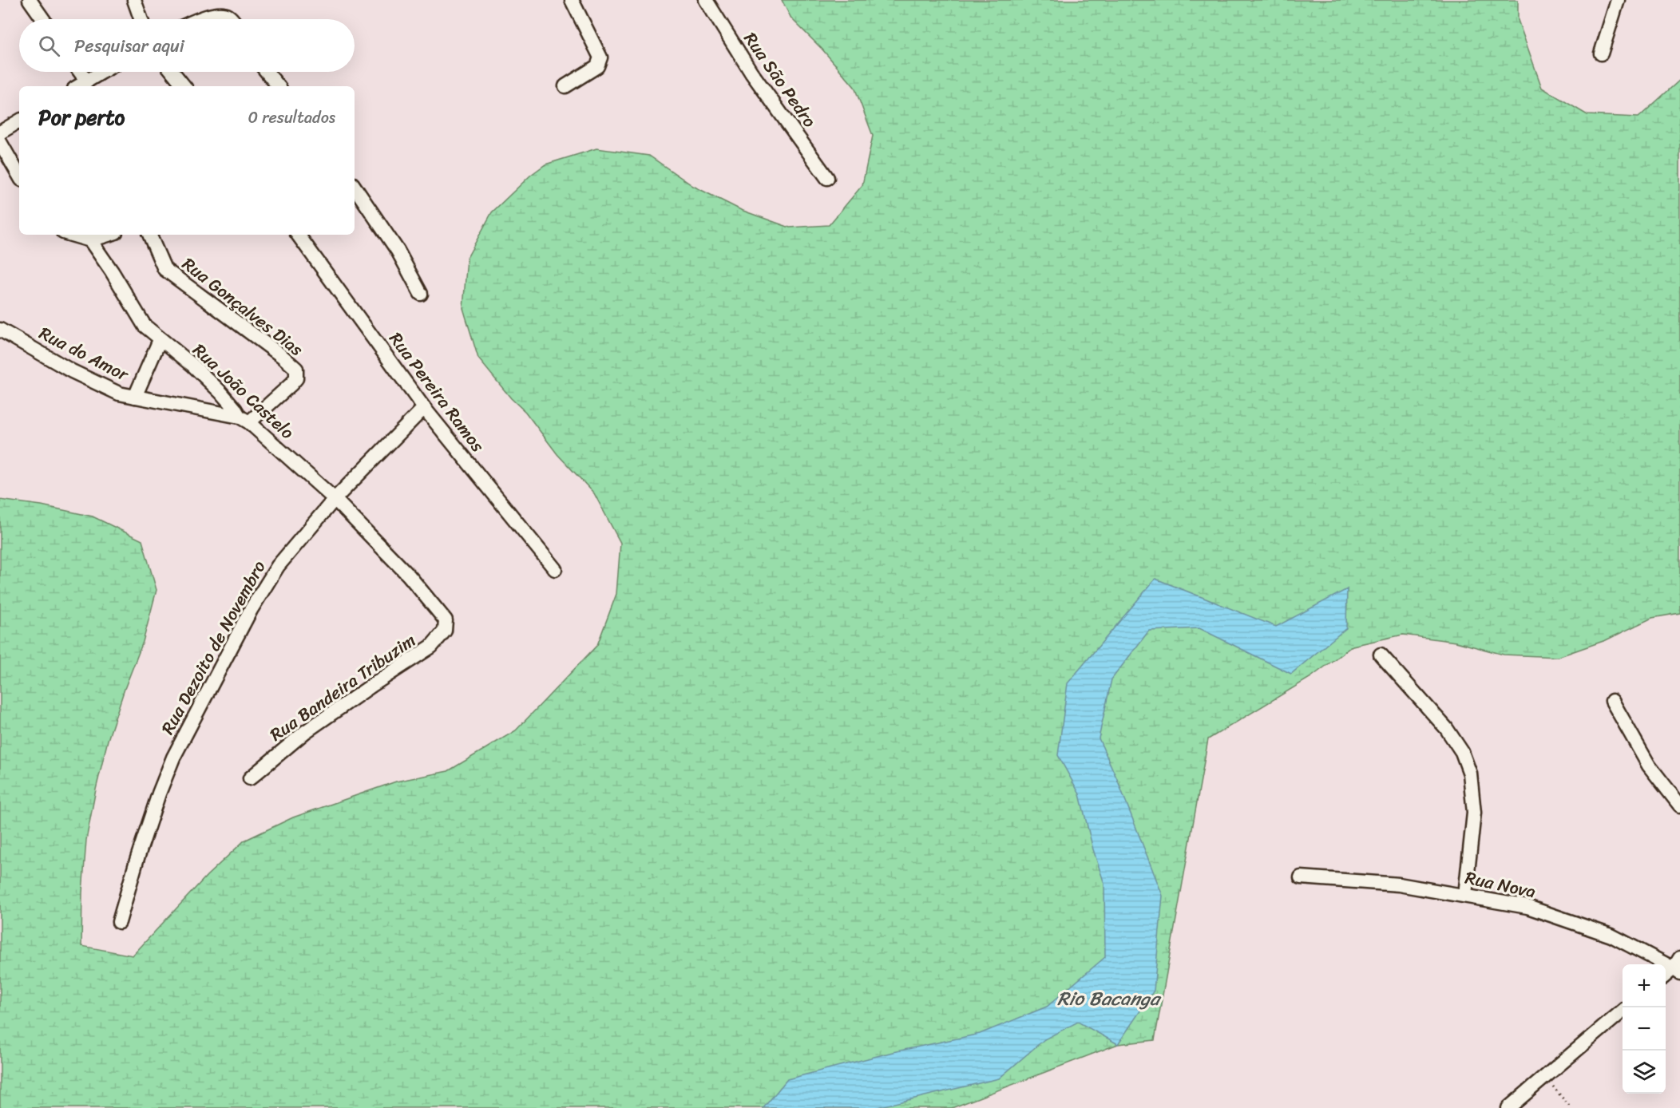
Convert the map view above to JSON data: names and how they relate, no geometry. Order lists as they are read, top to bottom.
{
  "streets": {
    "street": [
      "Rua São Pedro",
      "Rua Gonçalves Dias",
      "Rua do Amor",
      "Rua João Castelo",
      "Rua Pereira Ramos",
      "Rua Dezoito de Novembro",
      "Rua Bandeira Tribuzim",
      "Rua Nova"
    ]
  },
  "crossings": [
    ["Rua Gonçalves Dias", "Rua do Amor"],
    ["Rua Gonçalves Dias", "Rua João Castelo"],
    ["Rua do Amor", "Rua João Castelo"],
    ["Rua João Castelo", "Rua Dezoito de Novembro"],
    ["Rua João Castelo", "Rua Bandeira Tribuzim"],
    ["Rua Pereira Ramos", "Rua Dezoito de Novembro"]
  ],
  "water": ["Rio Bacanga"],
  "page": {
    "search": "Pesquisar aqui",
    "heading": ["Por perto", "0 resultados"],
    "map_buttons": ["+", "−"]
  }
}
